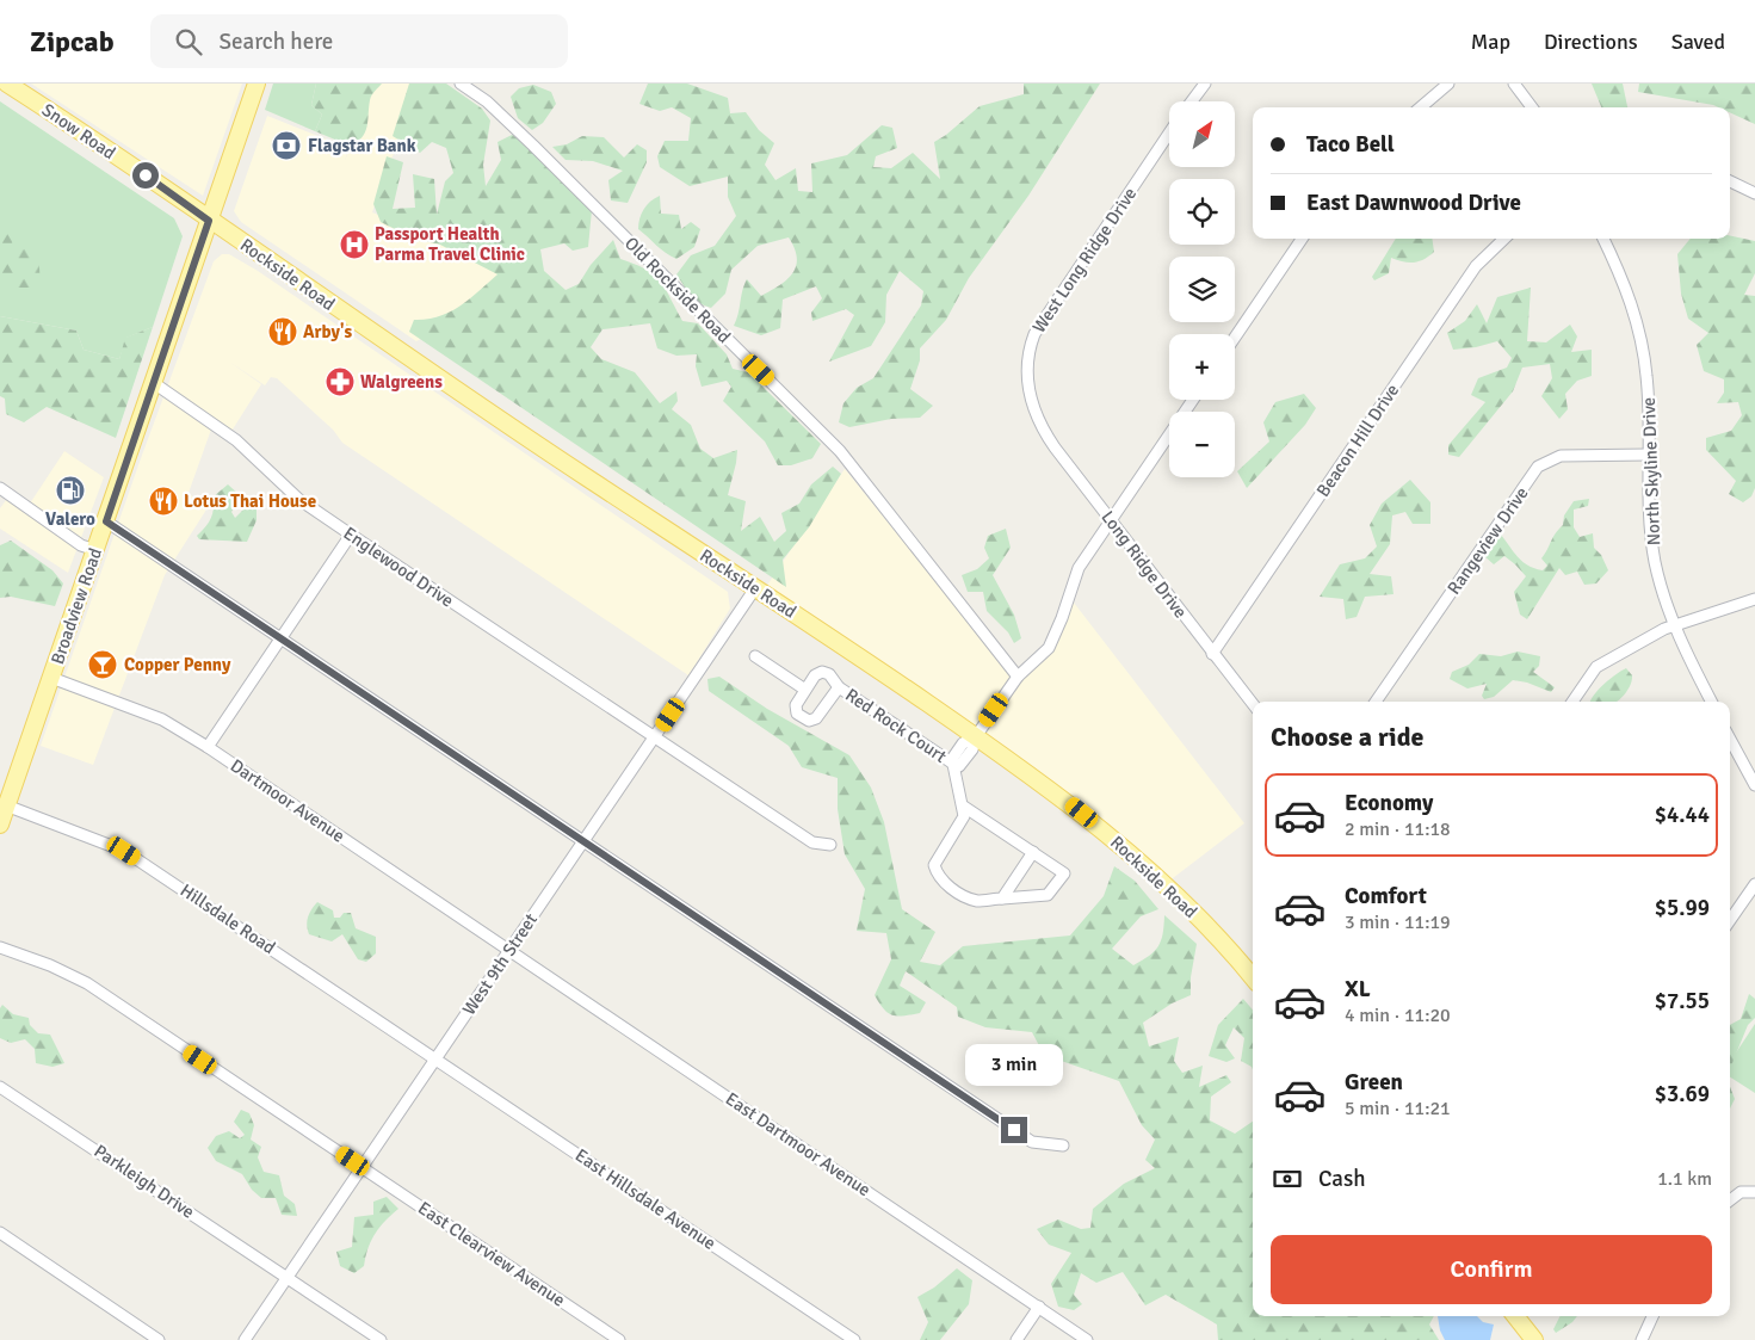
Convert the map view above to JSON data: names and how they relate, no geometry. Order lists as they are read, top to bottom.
{
  "streets": {
    "main road": ["Snow Road", "Rockside Road", "Broadview Road"],
    "street": [
      "West Long Ridge Drive",
      "Old Rockside Road",
      "Beacon Hill Drive",
      "North Skyline Drive",
      "Rangeview Drive",
      "Long Ridge Drive",
      "Englewood Drive",
      "Red Rock Court",
      "Dartmoor Avenue",
      "Hillsdale Road",
      "West 9th Street",
      "East Dartmoor Avenue",
      "Parkleigh Drive",
      "East Hillsdale Avenue",
      "East Clearview Avenue"
    ]
  },
  "crossings": [
    ["Snow Road", "Rockside Road"],
    ["Snow Road", "Broadview Road"],
    ["West Long Ridge Drive", "Long Ridge Drive"],
    ["Rockside Road", "Broadview Road"],
    ["Rockside Road", "West 9th Street"],
    ["Beacon Hill Drive", "Long Ridge Drive"],
    ["North Skyline Drive", "Rangeview Drive"],
    ["Englewood Drive", "Broadview Road"],
    ["Englewood Drive", "West 9th Street"],
    ["Broadview Road", "Dartmoor Avenue"],
    ["Broadview Road", "Hillsdale Road"],
    ["Dartmoor Avenue", "West 9th Street"],
    ["Dartmoor Avenue", "East Dartmoor Avenue"],
    ["Hillsdale Road", "West 9th Street"],
    ["Hillsdale Road", "East Hillsdale Avenue"],
    ["West 9th Street", "East Dartmoor Avenue"],
    ["West 9th Street", "Parkleigh Drive"],
    ["West 9th Street", "East Hillsdale Avenue"],
    ["West 9th Street", "East Clearview Avenue"]
  ],
  "places": {
    "bank": ["Flagstar Bank"],
    "hospital": ["Passport Health Parma Travel Clinic"],
    "restaurant": ["Arby's", "Lotus Thai House"],
    "pharmacy": ["Walgreens"],
    "fuel station": ["Valero"],
    "bar": ["Copper Penny"]
  },
  "north": "top right",
  "page": {
    "header": "Zipcab",
    "search": "Search here",
    "nav": ["Map", "Directions", "Saved"],
    "map_buttons": ["+", "−"],
    "banner": ["Taco Bell", "East Dawnwood Drive"],
    "heading": "Choose a ride",
    "list": [
      {
        "name": "Economy",
        "note": "2 min · 11:18",
        "value": "$4.44"
      },
      {
        "name": "Comfort",
        "note": "3 min · 11:19",
        "value": "$5.99"
      },
      {
        "name": "XL",
        "note": "4 min · 11:20",
        "value": "$7.55"
      },
      {
        "name": "Green",
        "note": "5 min · 11:21",
        "value": "$3.69"
      }
    ],
    "bubble": "3 min",
    "pay": ["Cash", "1.1 km"],
    "buttons": "Confirm"
  }
}
